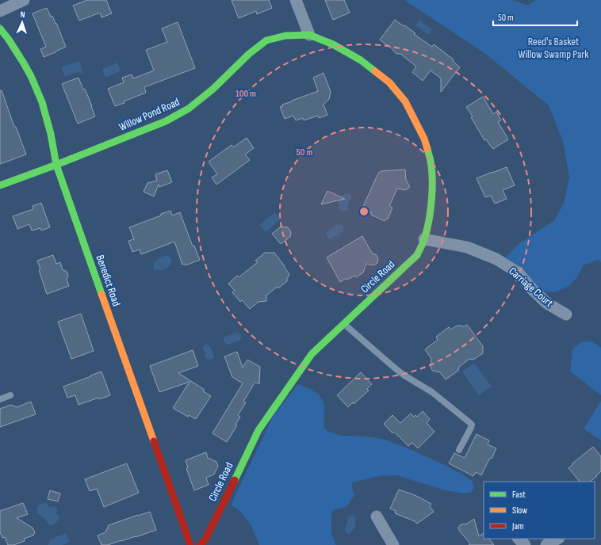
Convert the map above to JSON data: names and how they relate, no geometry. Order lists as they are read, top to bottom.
{
  "streets": {
    "street": [
      "Willow Pond Road",
      "Circle Road",
      "Benedict Road",
      "Carriage Court"
    ]
  },
  "crossings": [
    ["Willow Pond Road", "Circle Road"],
    ["Willow Pond Road", "Benedict Road"],
    ["Circle Road", "Carriage Court"]
  ],
  "parks": ["Reed's Basket Willow Swamp Park"],
  "legend": ["Fast", "Slow", "Jam"],
  "scale_bar": "50 m",
  "north": "top",
  "rings": ["100 m", "50 m"]
}
